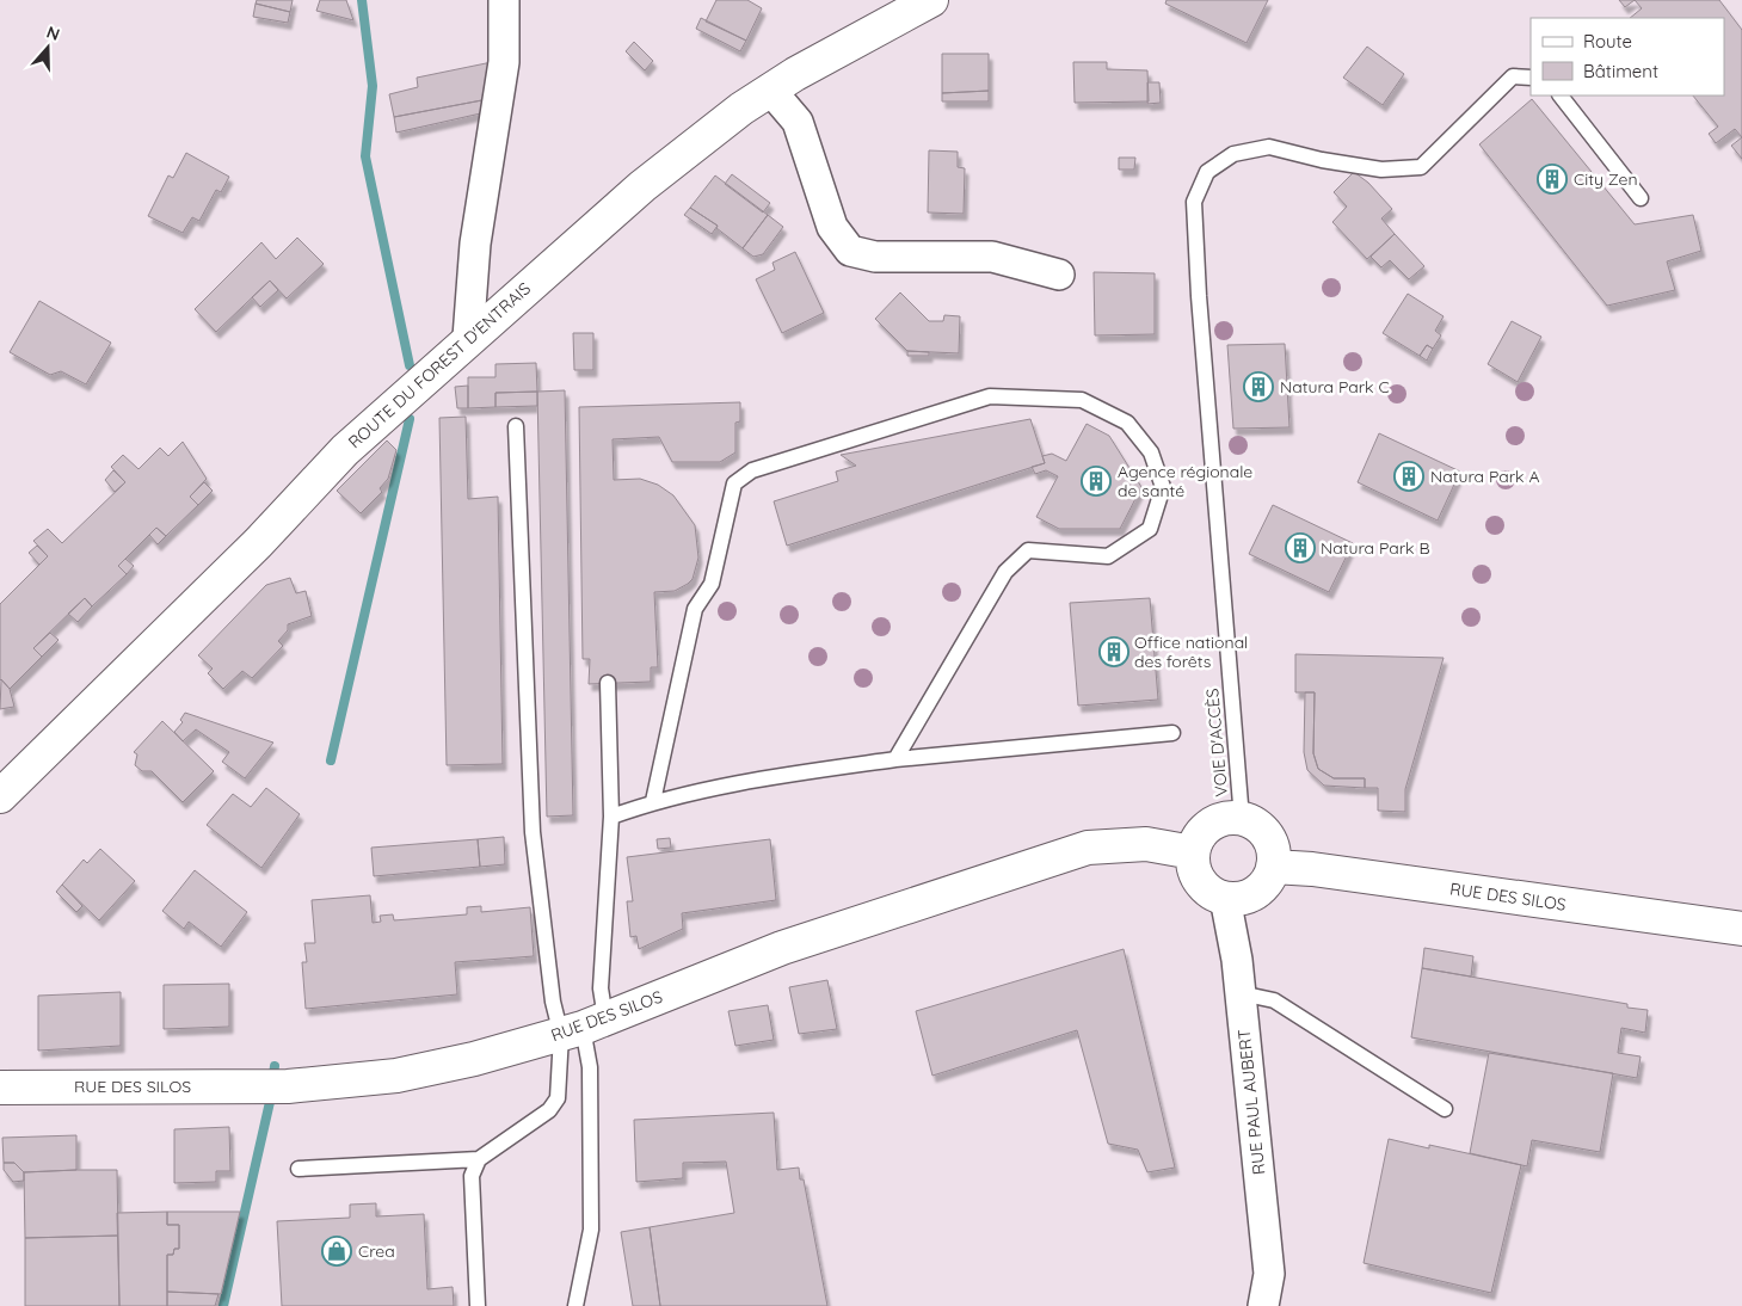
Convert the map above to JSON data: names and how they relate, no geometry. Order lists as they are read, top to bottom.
{
  "streets": {
    "street": ["ROUTE DU FOREST D'ENTRAIS", "RUE DES SILOS", "RUE PAUL AUBERT"],
    "lane": ["VOIE D'ACCÈS"]
  },
  "crossings": [
    ["VOIE D'ACCÈS", "RUE DES SILOS"],
    ["VOIE D'ACCÈS", "RUE PAUL AUBERT"],
    ["RUE DES SILOS", "RUE PAUL AUBERT"]
  ],
  "places": {
    "building": [
      "City Zen",
      "Natura Park C",
      "Natura Park A",
      "Agence régionale de santé",
      "Natura Park B",
      "Office national des forêts"
    ],
    "shop": ["Crea"]
  },
  "legend": ["Route", "Bâtiment"],
  "north": "top"
}
